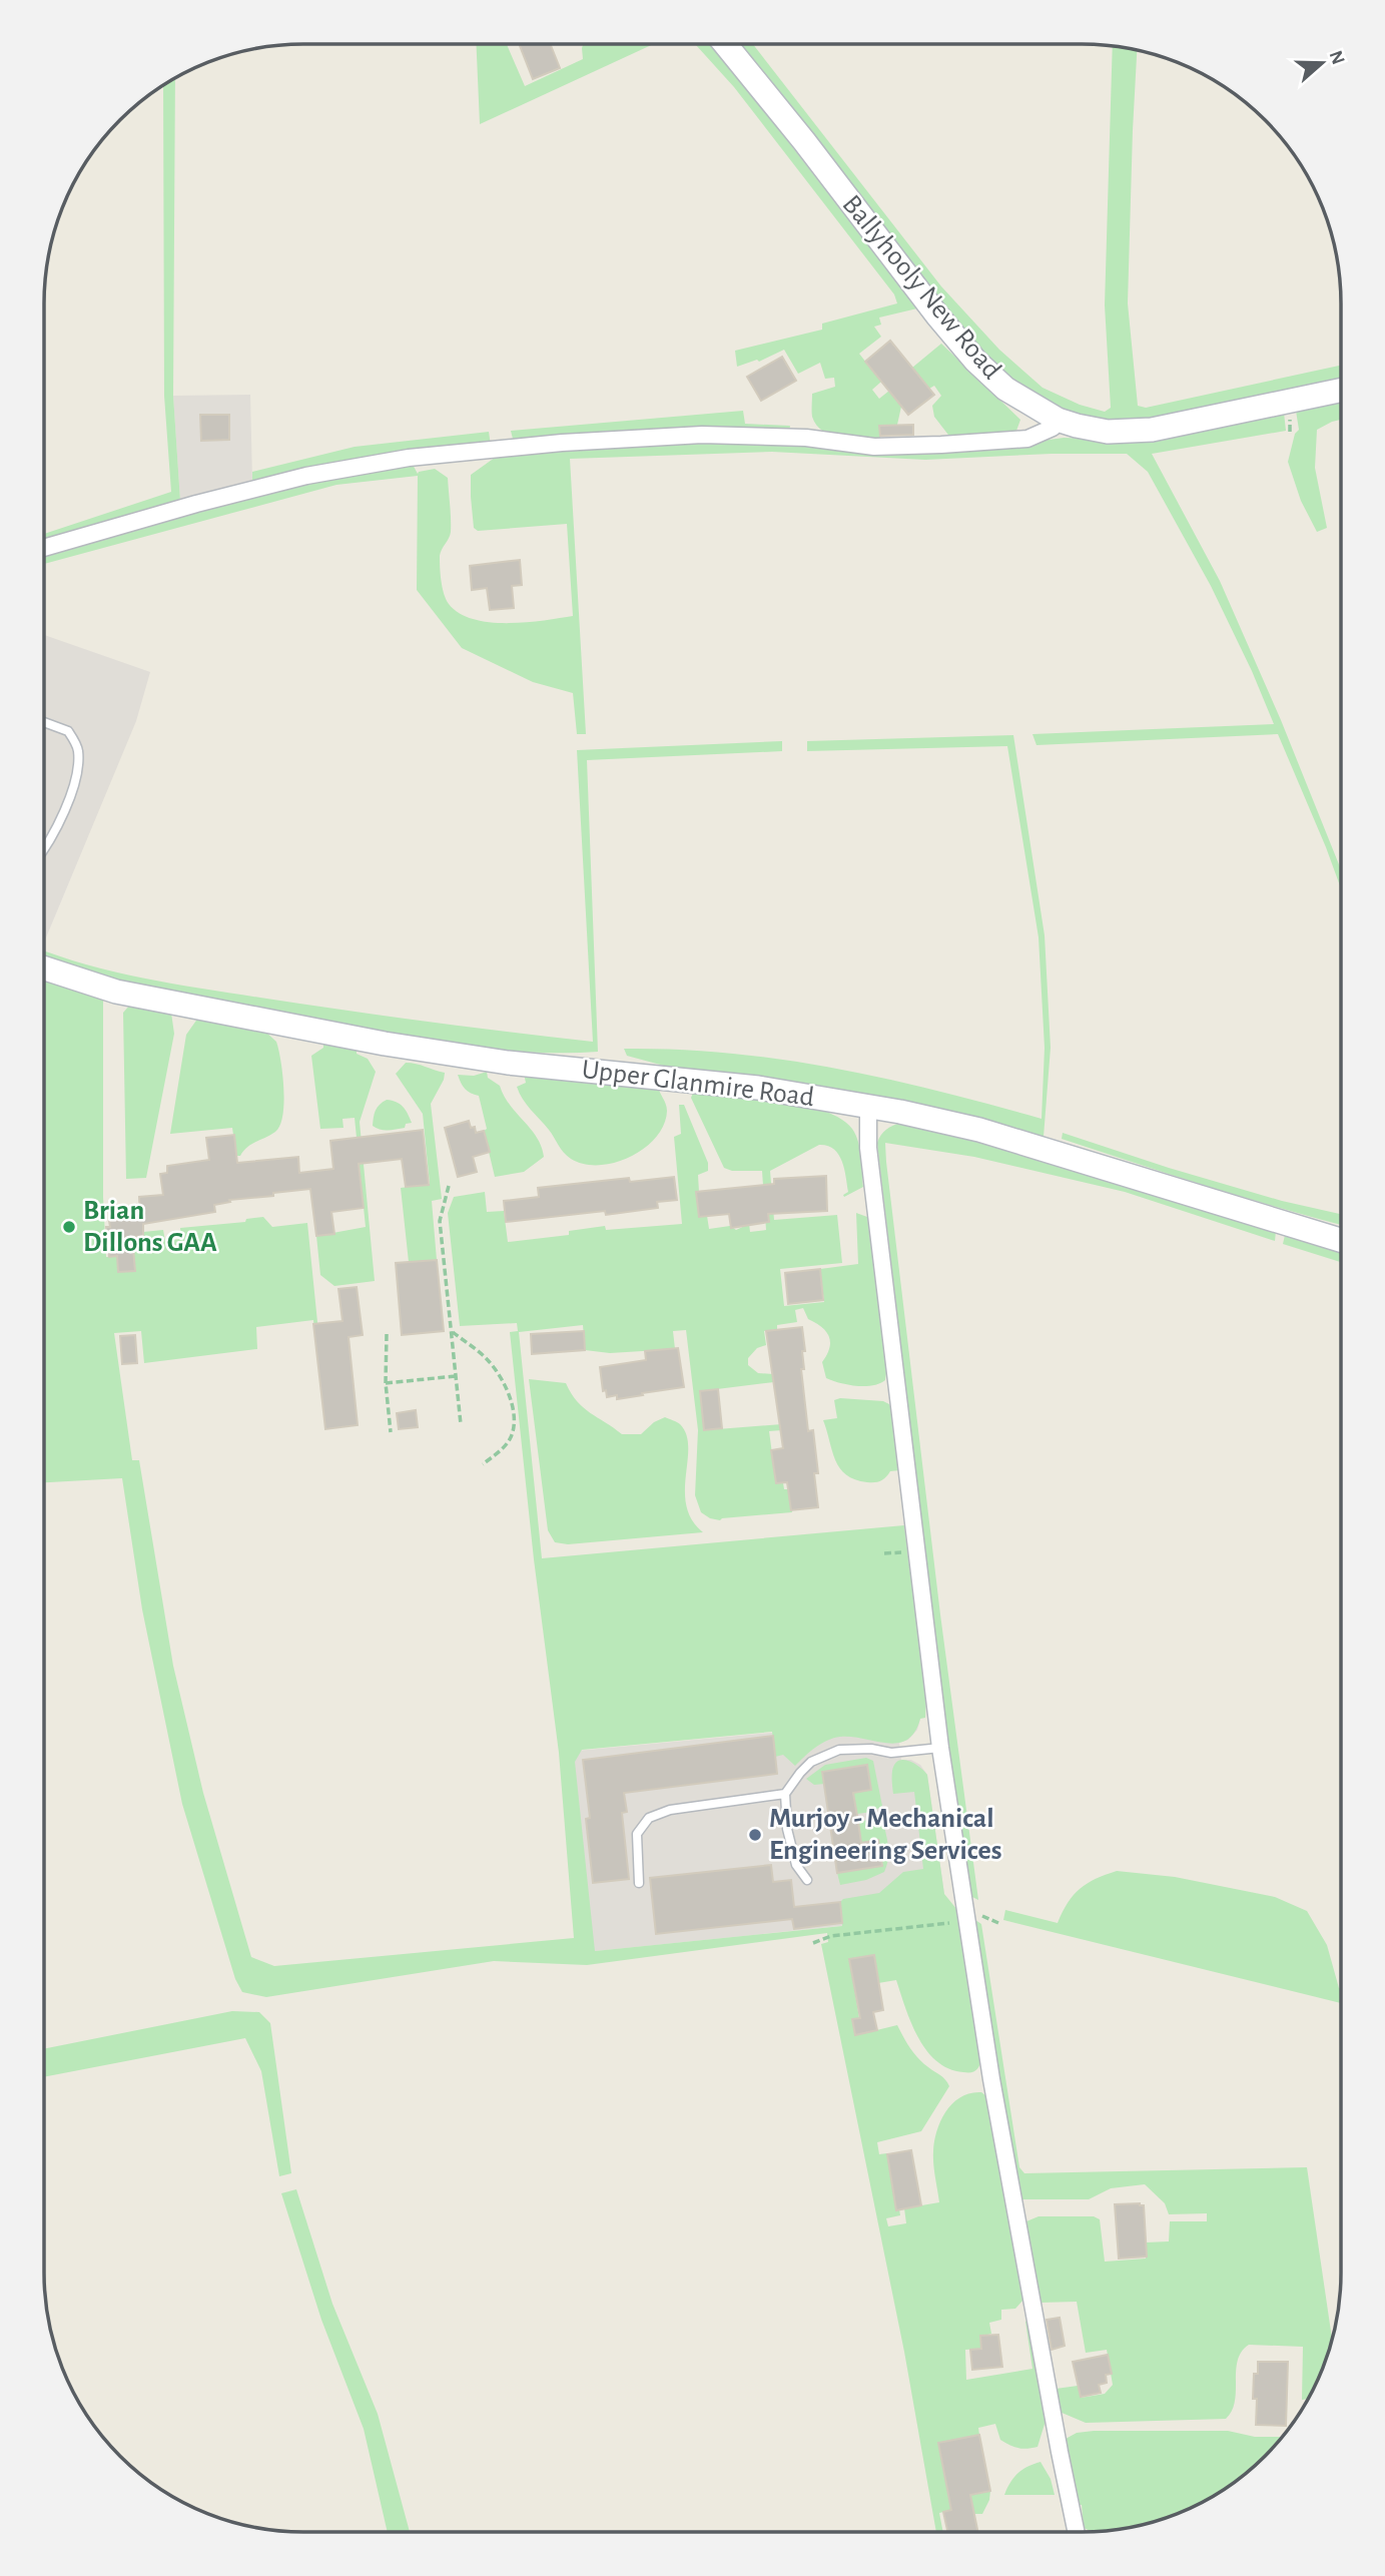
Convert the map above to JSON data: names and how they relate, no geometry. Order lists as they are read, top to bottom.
{
  "streets": {
    "main road": ["Ballyhooly New Road", "Upper Glanmire Road"]
  },
  "places": ["Brian Dillons GAA", "Murjoy - Mechanical Engineering Services"],
  "north": "right"
}
